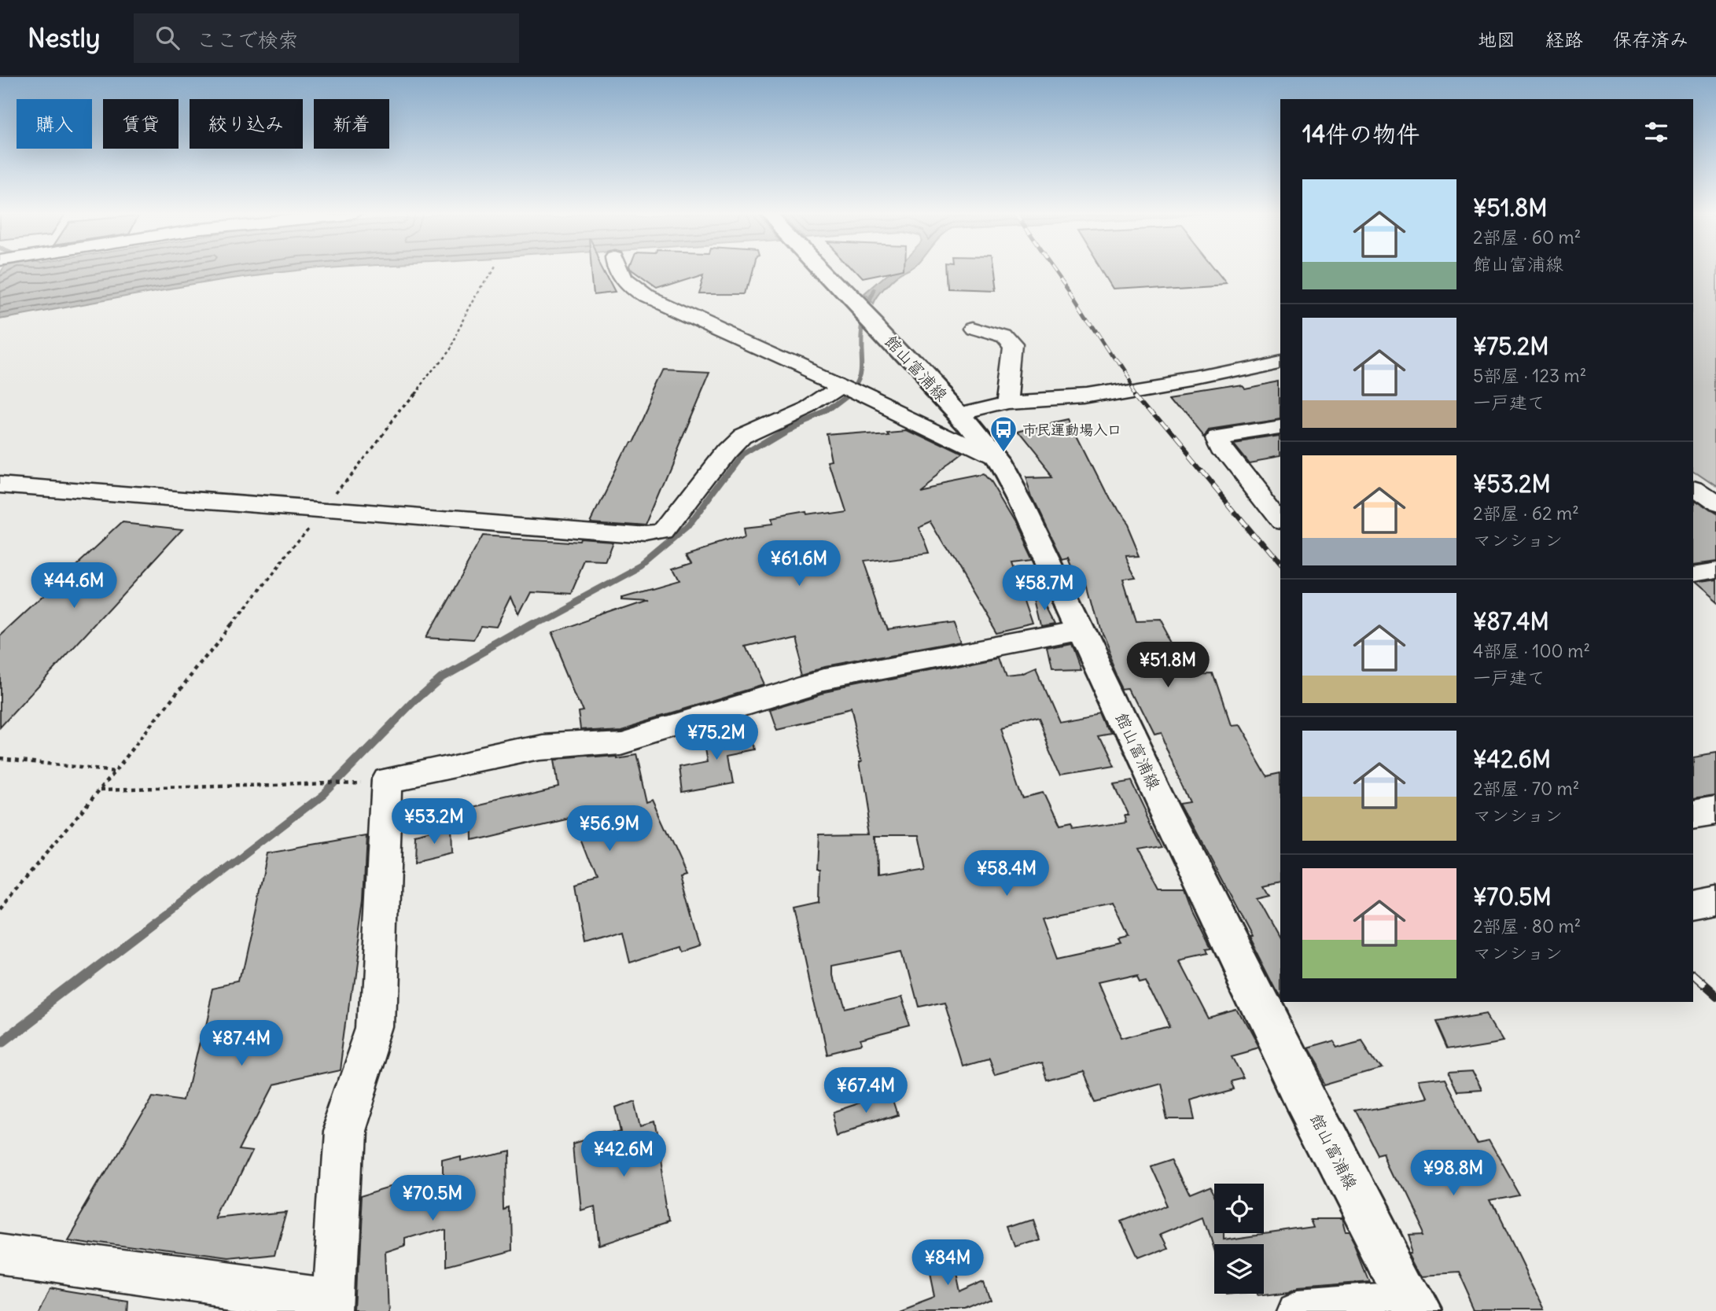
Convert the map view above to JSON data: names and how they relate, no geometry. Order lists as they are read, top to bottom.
{
  "streets": {
    "main road": ["館山富浦線"]
  },
  "places": {
    "bus stop": ["市民運動場入口"]
  },
  "page": {
    "header": "Nestly",
    "search": "ここで検索",
    "nav": ["地図", "経路", "保存済み"],
    "chip": [
      "購入",
      "賃貸",
      "絞り込み",
      "新着"
    ],
    "heading": "14件の物件",
    "list": [
      {
        "name": "¥51.8M",
        "note": "2部屋 · 60 m² · 館山富浦線"
      },
      {
        "name": "¥75.2M",
        "note": "5部屋 · 123 m² · 一戸建て"
      },
      {
        "name": "¥53.2M",
        "note": "2部屋 · 62 m² · マンション"
      },
      {
        "name": "¥87.4M",
        "note": "4部屋 · 100 m² · 一戸建て"
      },
      {
        "name": "¥42.6M",
        "note": "2部屋 · 70 m² · マンション"
      },
      {
        "name": "¥70.5M",
        "note": "2部屋 · 80 m² · マンション"
      }
    ],
    "price": [
      "¥61.6M",
      "¥44.6M",
      "¥58.7M",
      "¥51.8M",
      "¥75.2M",
      "¥53.2M",
      "¥56.9M",
      "¥58.4M",
      "¥87.4M",
      "¥67.4M",
      "¥42.6M",
      "¥98.8M",
      "¥70.5M",
      "¥84M"
    ]
  }
}
